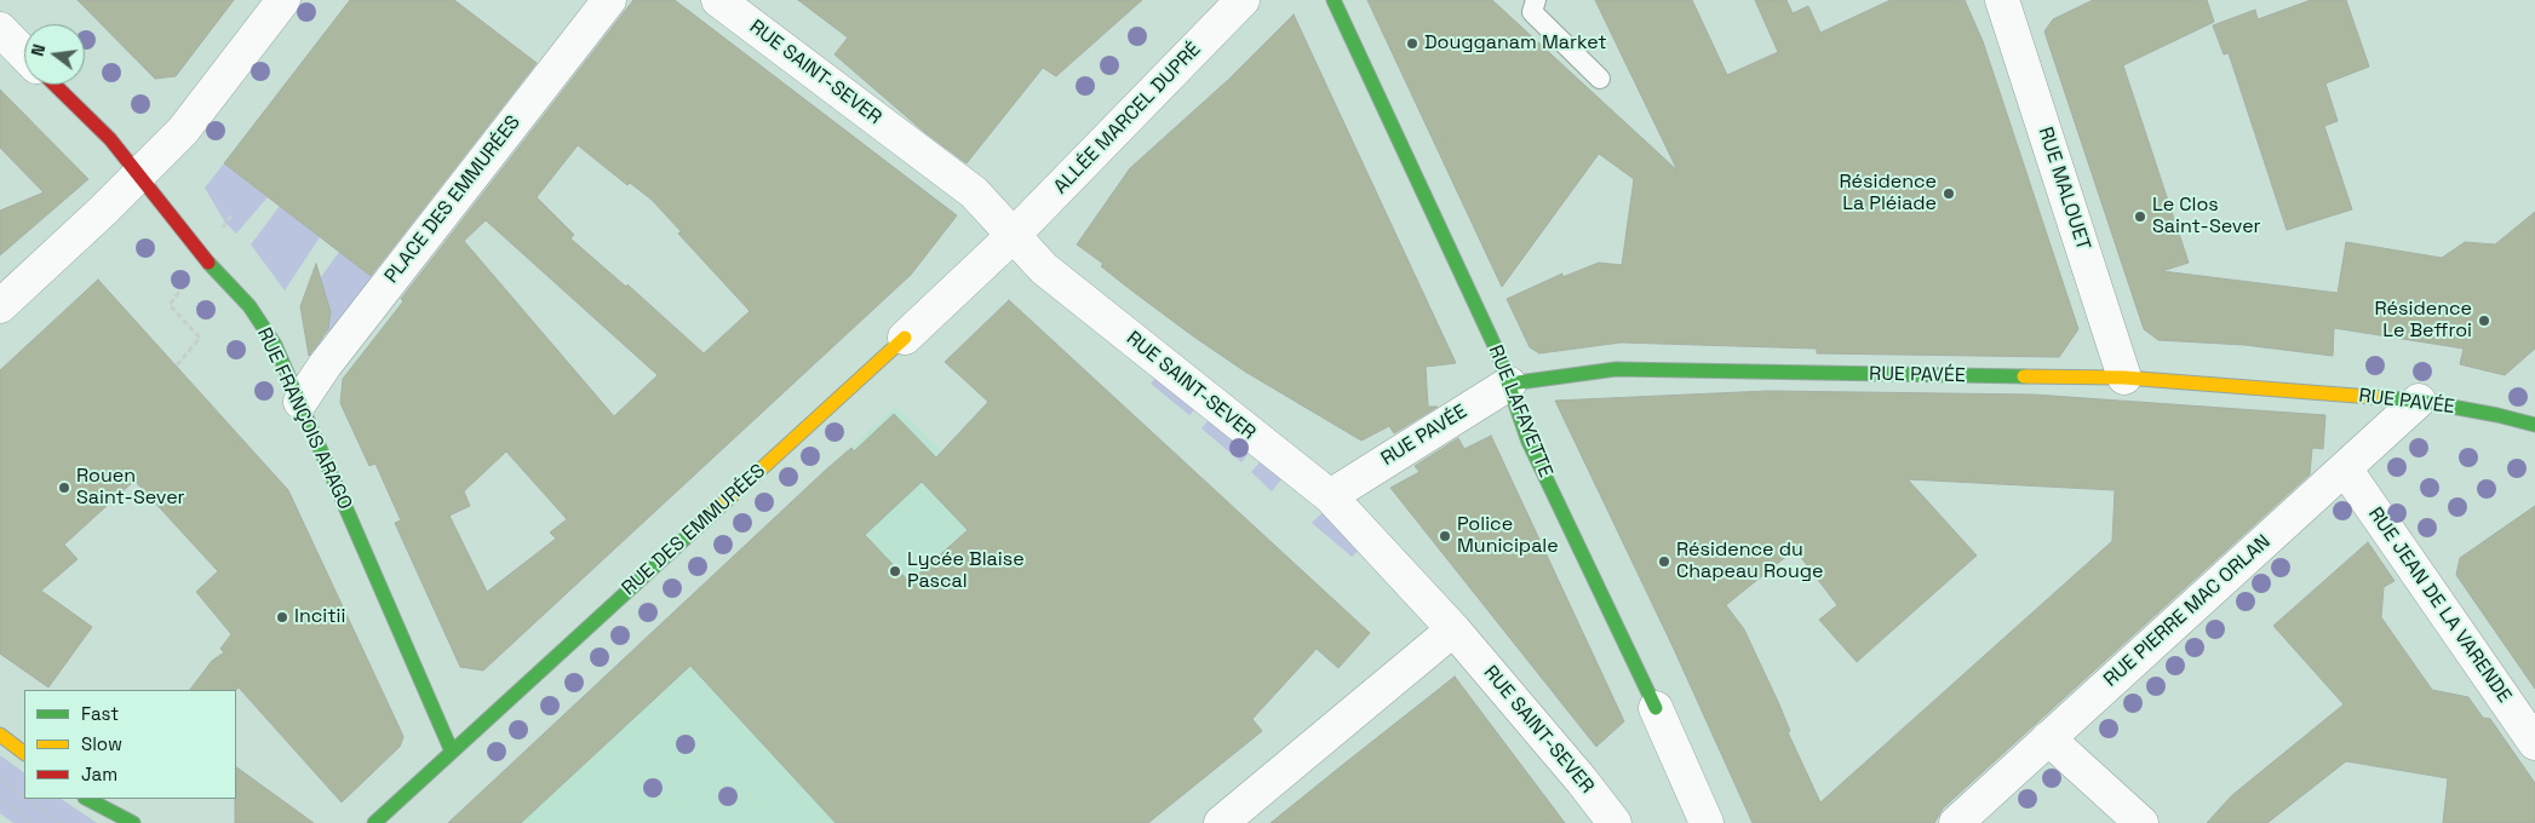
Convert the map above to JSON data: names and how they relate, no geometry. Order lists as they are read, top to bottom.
{
  "streets": {
    "street": [
      "RUE SAINT-SEVER",
      "ALLÉE MARCEL DUPRÉ",
      "RUE MALOUET",
      "PLACE DES EMMURÉES",
      "RUE PAVÉE",
      "RUE LAFAYETTE",
      "RUE FRANÇOIS ARAGO",
      "RUE DES EMMURÉES",
      "RUE JEAN DE LA VARENDE",
      "RUE PIERRE MAC ORLAN"
    ]
  },
  "crossings": [
    ["RUE SAINT-SEVER", "ALLÉE MARCEL DUPRÉ"],
    ["RUE SAINT-SEVER", "RUE PAVÉE"],
    ["RUE SAINT-SEVER", "RUE DES EMMURÉES"],
    ["ALLÉE MARCEL DUPRÉ", "RUE DES EMMURÉES"],
    ["RUE MALOUET", "RUE PAVÉE"],
    ["PLACE DES EMMURÉES", "RUE FRANÇOIS ARAGO"],
    ["RUE PAVÉE", "RUE LAFAYETTE"],
    ["RUE PAVÉE", "RUE PIERRE MAC ORLAN"],
    ["RUE FRANÇOIS ARAGO", "RUE DES EMMURÉES"],
    ["RUE JEAN DE LA VARENDE", "RUE PIERRE MAC ORLAN"]
  ],
  "places": [
    "Dougganam Market",
    "Résidence La Pléiade",
    "Le Clos Saint-Sever",
    "Résidence Le Beffroi",
    "Rouen Saint-Sever",
    "Police Municipale",
    "Résidence du Chapeau Rouge",
    "Lycée Blaise Pascal",
    "Incitii"
  ],
  "legend": ["Fast", "Slow", "Jam"],
  "north": "left"
}
